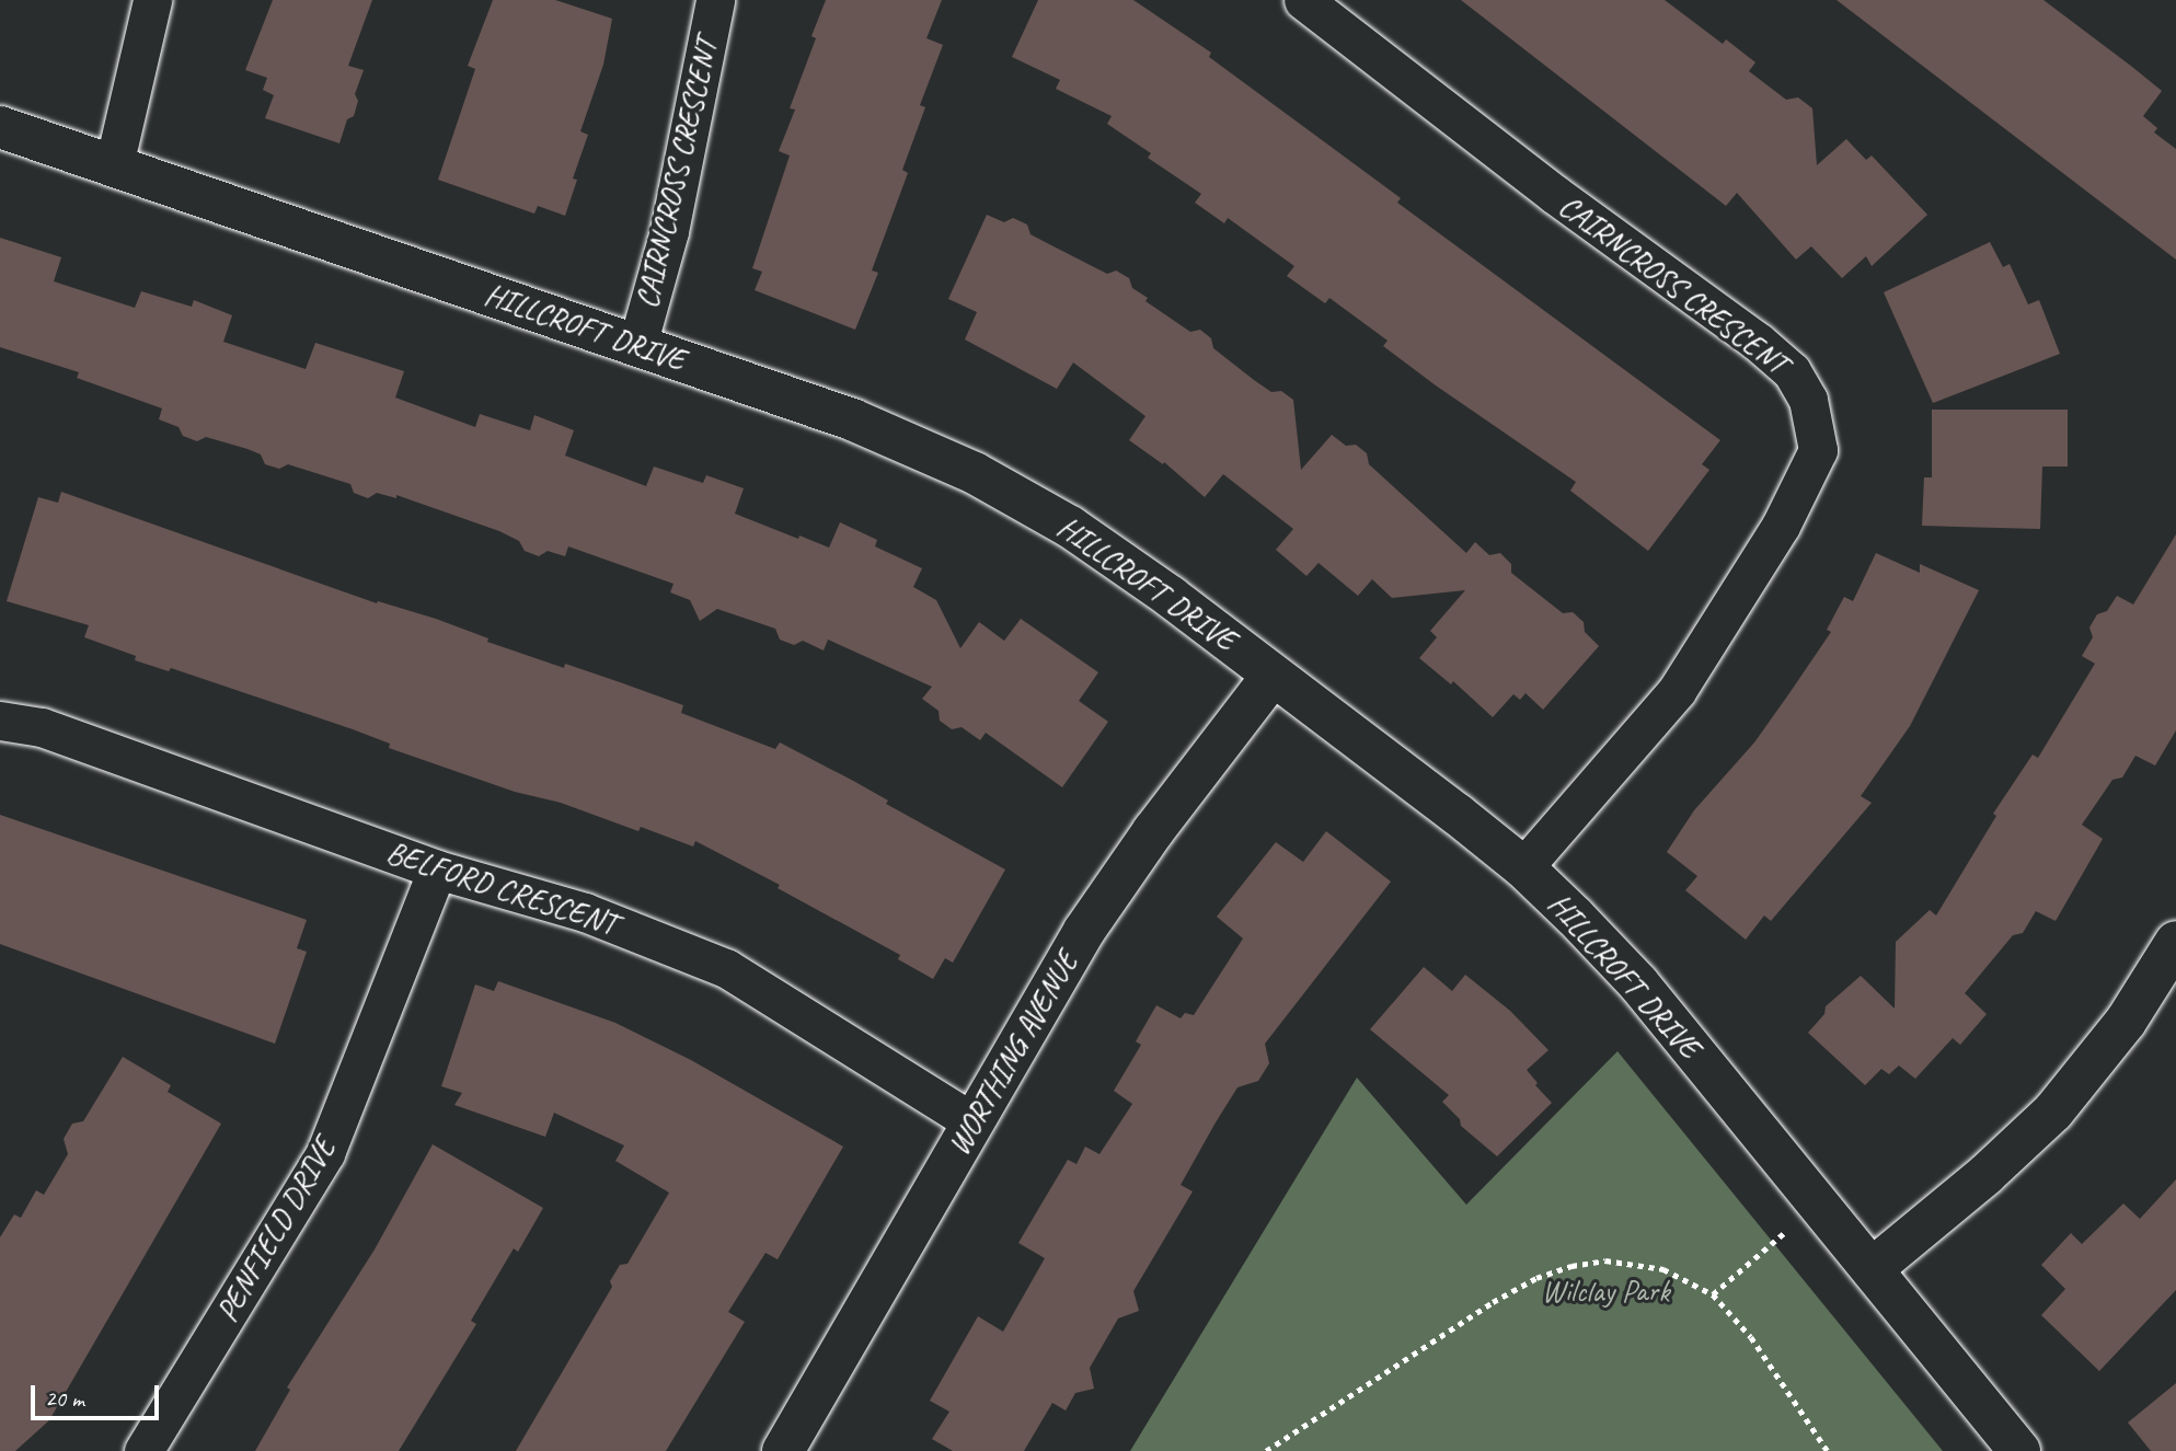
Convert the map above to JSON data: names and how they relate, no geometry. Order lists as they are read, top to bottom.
{
  "streets": {
    "street": [
      "CAIRNCROSS CRESCENT",
      "HILLCROFT DRIVE",
      "BELFORD CRESCENT",
      "WORTHING AVENUE",
      "PENFIELD DRIVE"
    ]
  },
  "crossings": [
    ["CAIRNCROSS CRESCENT", "HILLCROFT DRIVE"],
    ["HILLCROFT DRIVE", "WORTHING AVENUE"],
    ["BELFORD CRESCENT", "WORTHING AVENUE"],
    ["BELFORD CRESCENT", "PENFIELD DRIVE"]
  ],
  "parks": ["Wilclay Park"],
  "scale_bar": "20 m"
}
